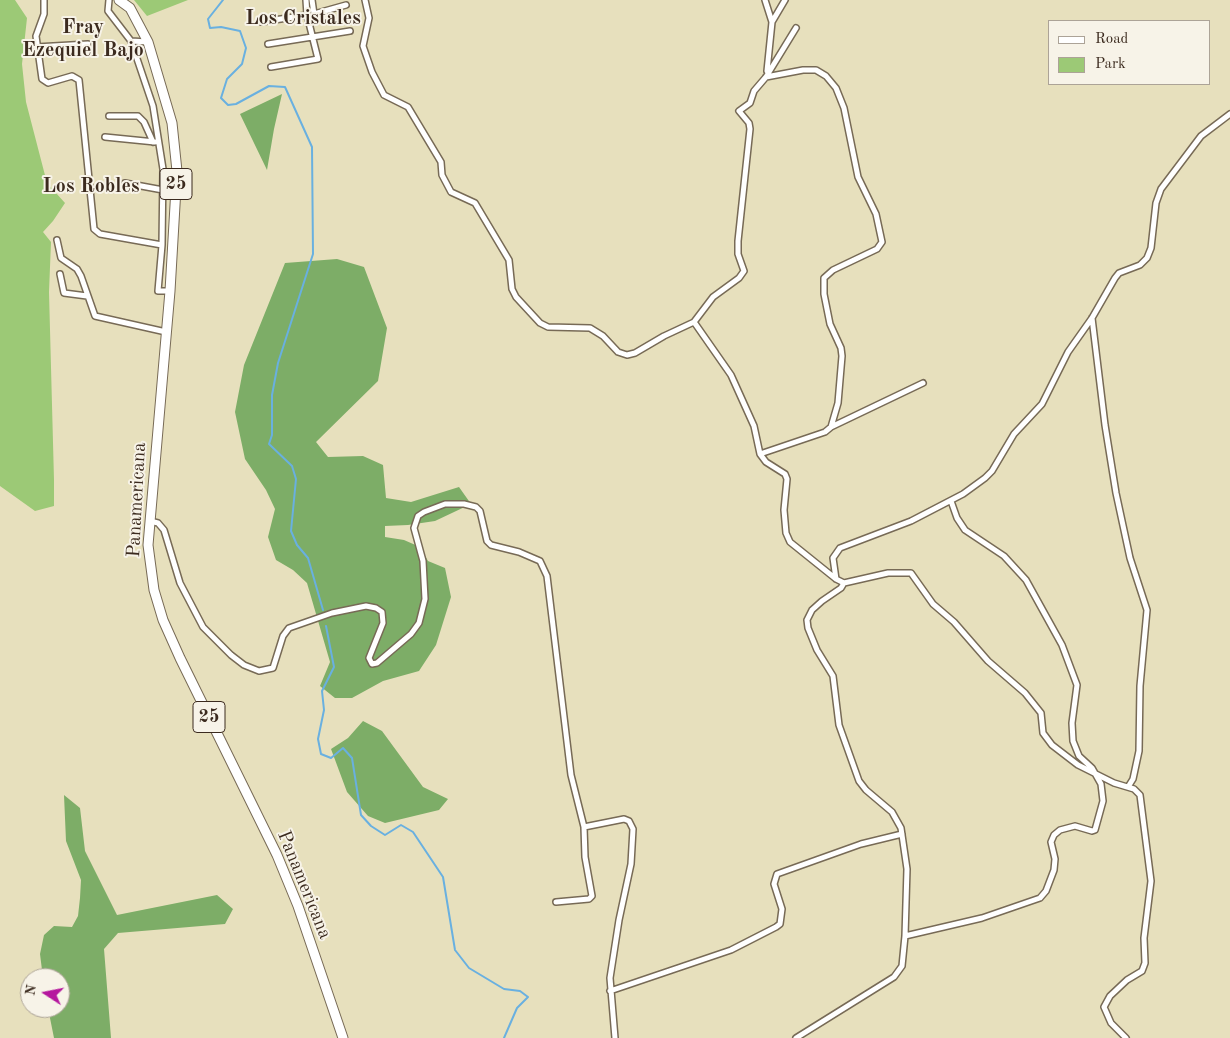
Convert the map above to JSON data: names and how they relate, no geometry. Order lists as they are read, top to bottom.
{
  "streets": {
    "main road": ["25", "Panamericana"]
  },
  "districts": ["Los Cristales", "Fray Ezequiel Bajo", "Los Robles"],
  "legend": ["Road", "Park"],
  "north": "left"
}
